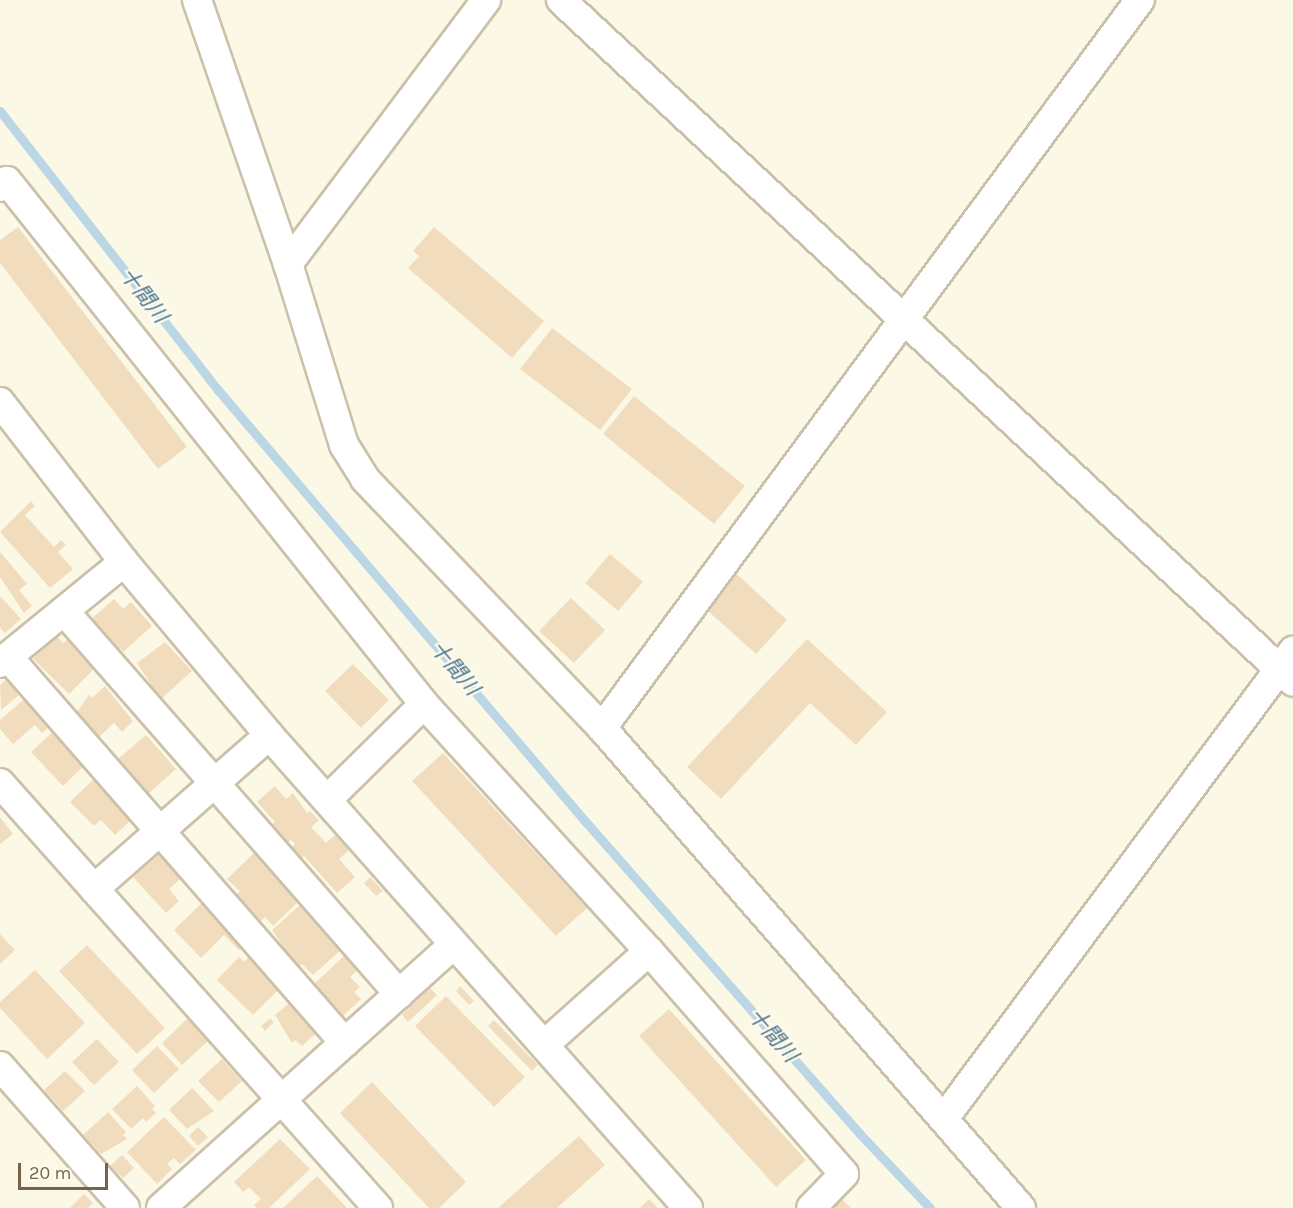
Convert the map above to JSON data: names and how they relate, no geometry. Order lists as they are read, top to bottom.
{
  "water": ["十間川"],
  "scale_bar": "20 m"
}
